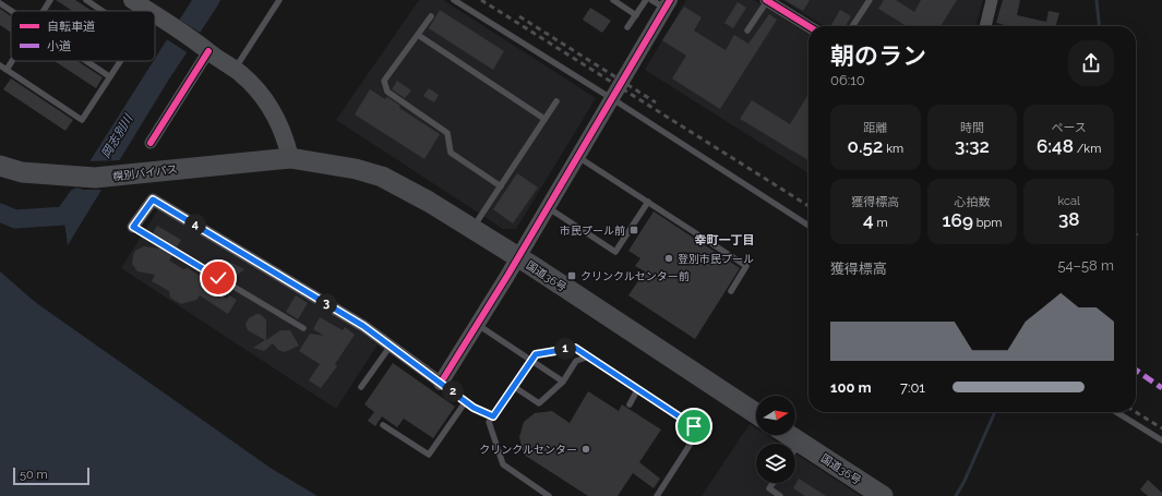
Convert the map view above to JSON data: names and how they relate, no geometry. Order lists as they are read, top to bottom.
{
  "streets": {
    "highway": ["幌別バイパス", "国道36号"]
  },
  "crossings": [
    ["幌別バイパス", "国道36号"]
  ],
  "districts": ["幸町一丁目"],
  "water": ["岡志別川"],
  "places": {
    "transit": ["市民プール前", "クリンクルセンター前"],
    "other": ["登別市民プール", "クリンクルセンター"]
  },
  "legend": ["自転車道", "小道"],
  "scale_bar": "50 m",
  "north": "right",
  "page": {
    "heading": ["朝のラン", "06:10"],
    "stats": [
      ["距離", "0.52 km"],
      ["時間", "3:32"],
      ["ペース", "6:48 /km"],
      ["獲得標高", "4 m"],
      ["心拍数", "169 bpm"],
      ["kcal", "38"]
    ],
    "pins": [
      "4",
      "3",
      "1",
      "2"
    ],
    "chart": ["獲得標高", "54–58 m"],
    "list": [
      {
        "name": "100 m",
        "note": "7:01"
      }
    ],
    "scale": "50 m"
  }
}
